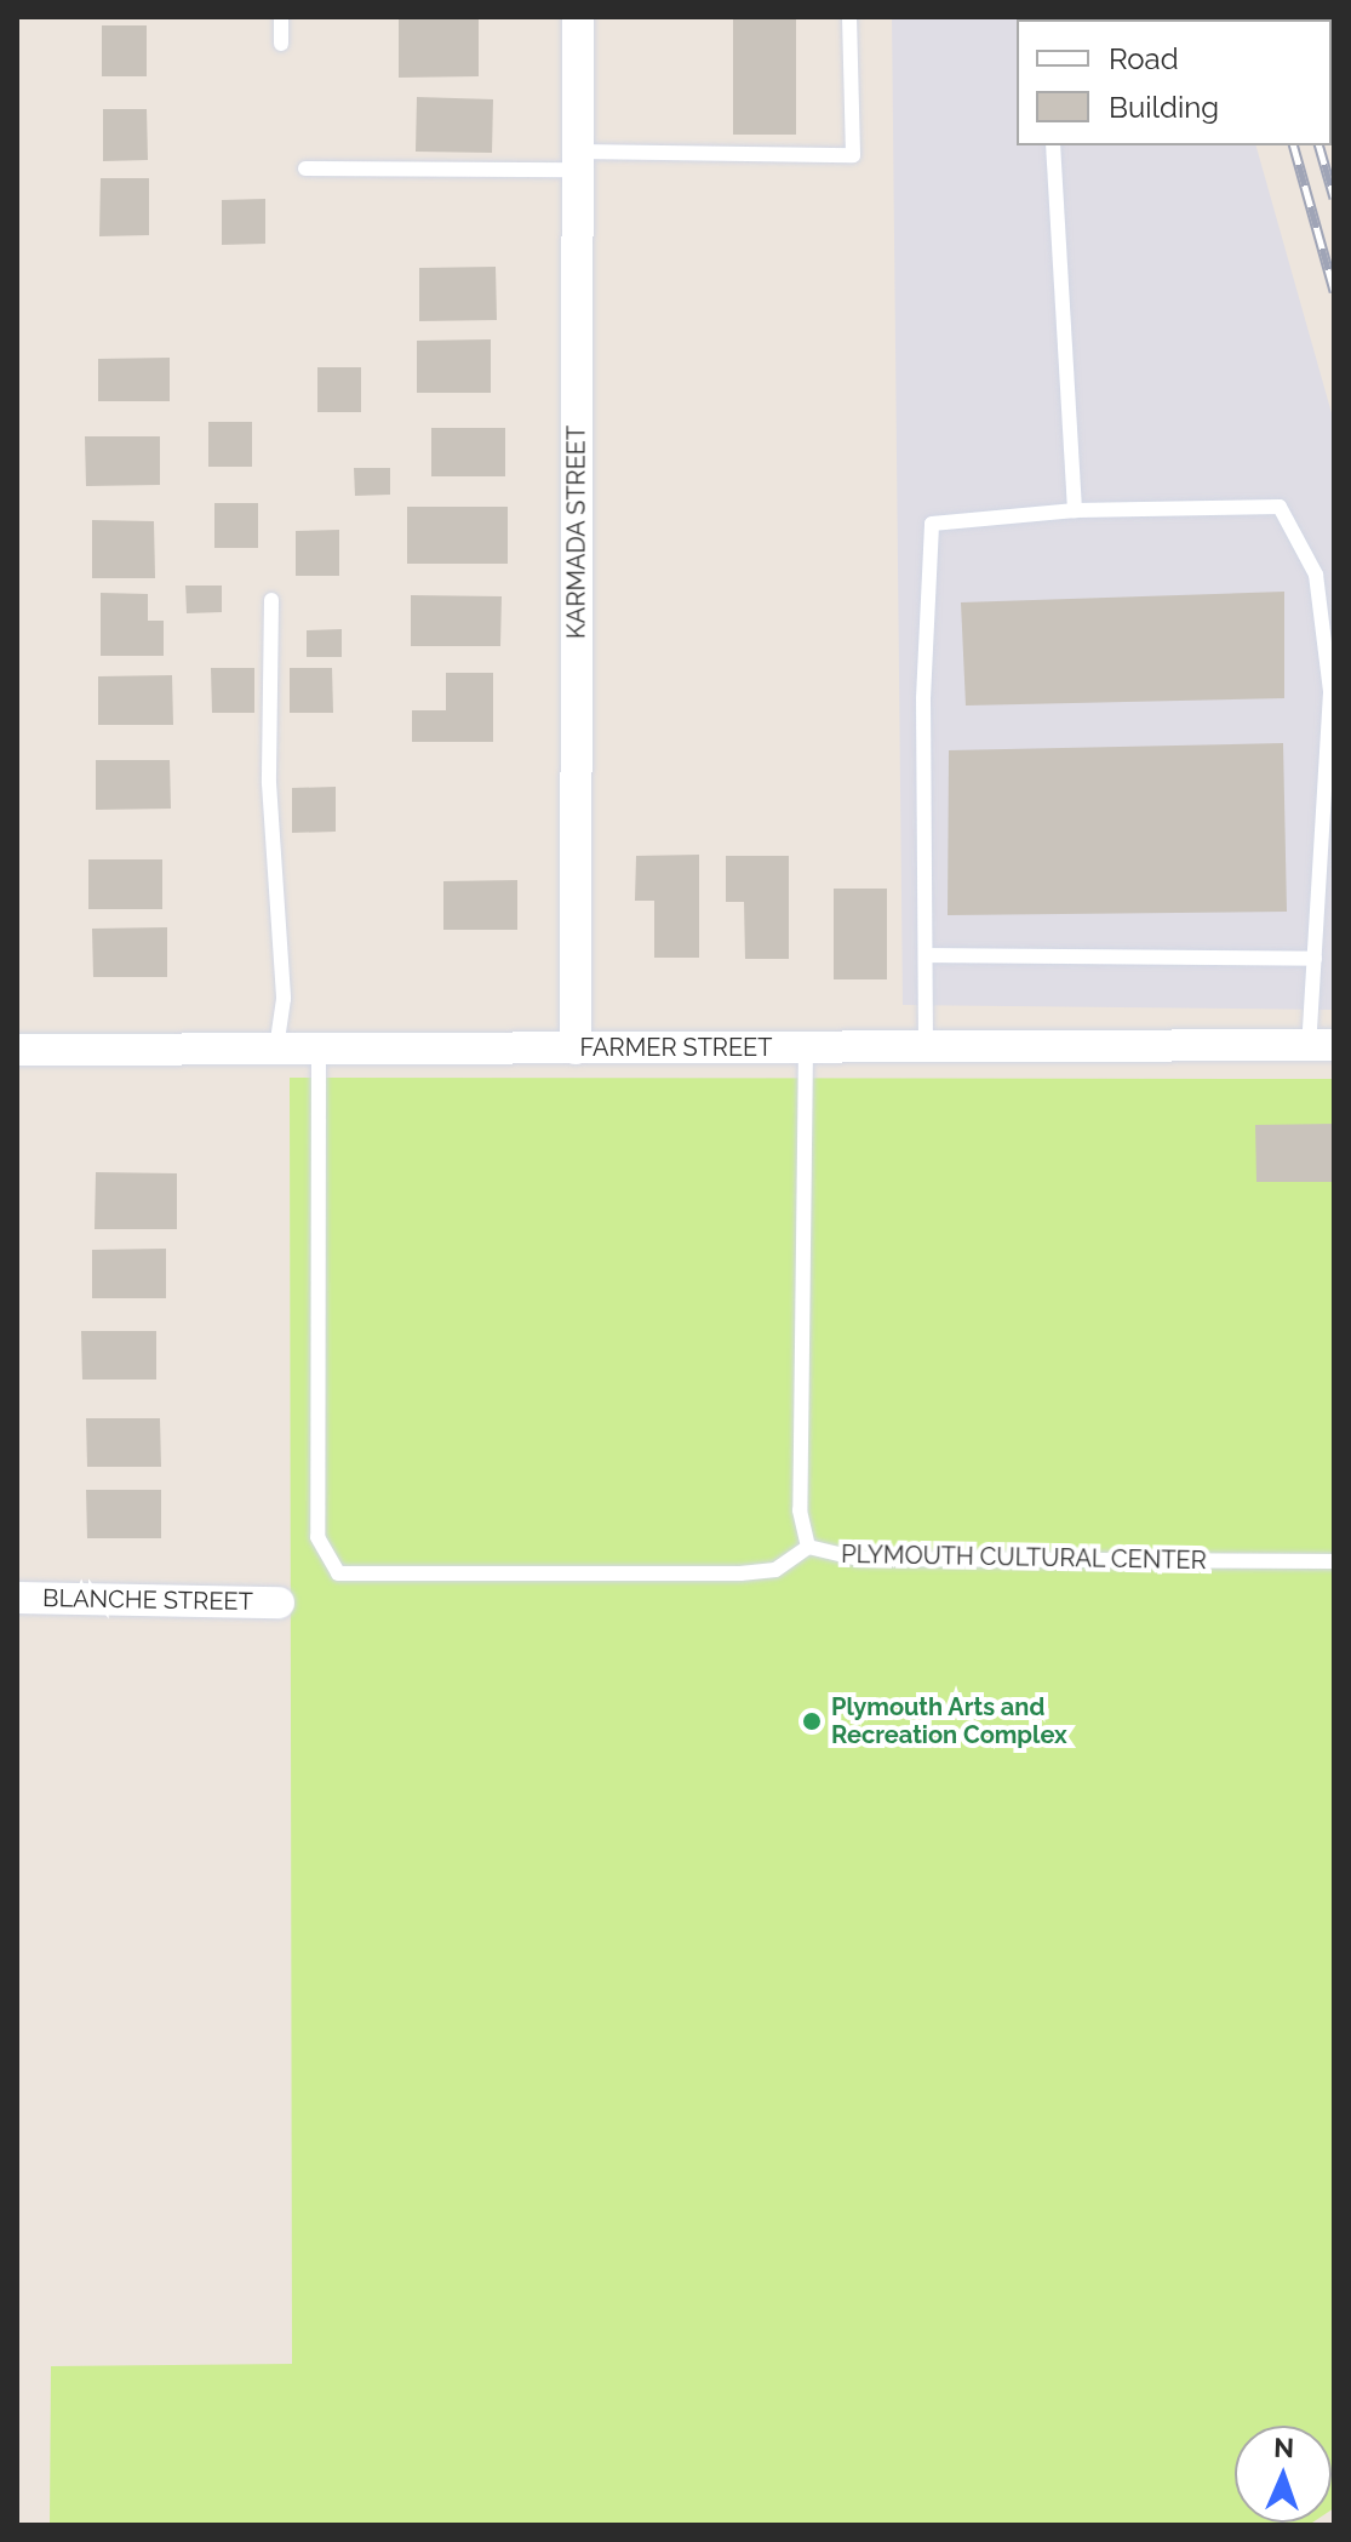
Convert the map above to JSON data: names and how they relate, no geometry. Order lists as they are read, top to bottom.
{
  "streets": {
    "street": ["KARMADA STREET", "FARMER STREET", "BLANCHE STREET"],
    "lane": ["PLYMOUTH CULTURAL CENTER"]
  },
  "crossings": [
    ["KARMADA STREET", "FARMER STREET"],
    ["FARMER STREET", "PLYMOUTH CULTURAL CENTER"]
  ],
  "places": ["Plymouth Arts and Recreation Complex"],
  "legend": ["Road", "Building"],
  "north": "top"
}
